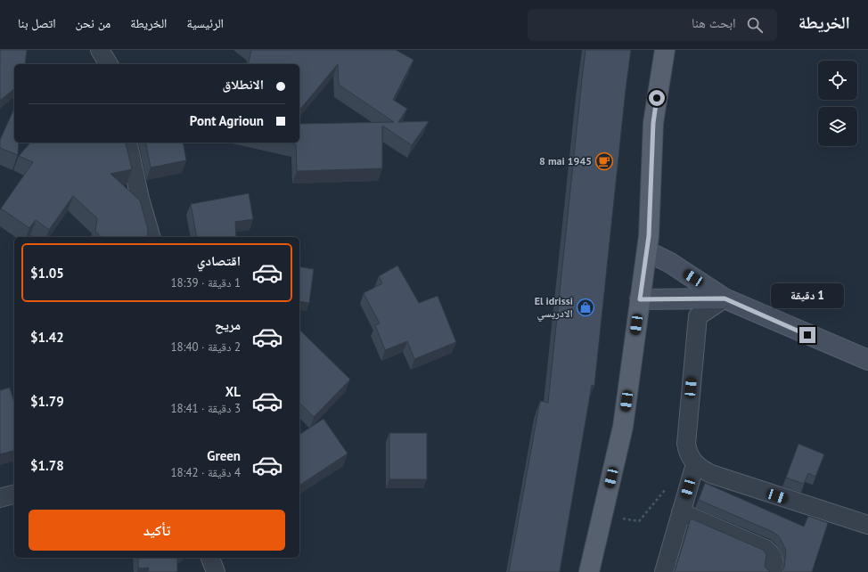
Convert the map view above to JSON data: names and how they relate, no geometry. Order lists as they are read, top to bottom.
{
  "places": {
    "cafe": ["8 mai 1945"],
    "shop": ["El idrissi الادريسي"]
  },
  "page": {
    "header": "الخريطة",
    "search": "ابحث هنا",
    "nav": [
      "الرئيسية",
      "الخريطة",
      "من نحن",
      "اتصل بنا"
    ],
    "banner": ["الانطلاق", "Pont Agrioun"],
    "list": [
      {
        "name": "اقتصادي",
        "note": "1 دقيقة · 18:39",
        "value": "$1.05"
      },
      {
        "name": "مريح",
        "note": "2 دقيقة · 18:40",
        "value": "$1.42"
      },
      {
        "name": "XL",
        "note": "3 دقيقة · 18:41",
        "value": "$1.79"
      },
      {
        "name": "Green",
        "note": "4 دقيقة · 18:42",
        "value": "$1.78"
      }
    ],
    "bubble": "1 دقيقة",
    "buttons": "تأكيد"
  }
}
